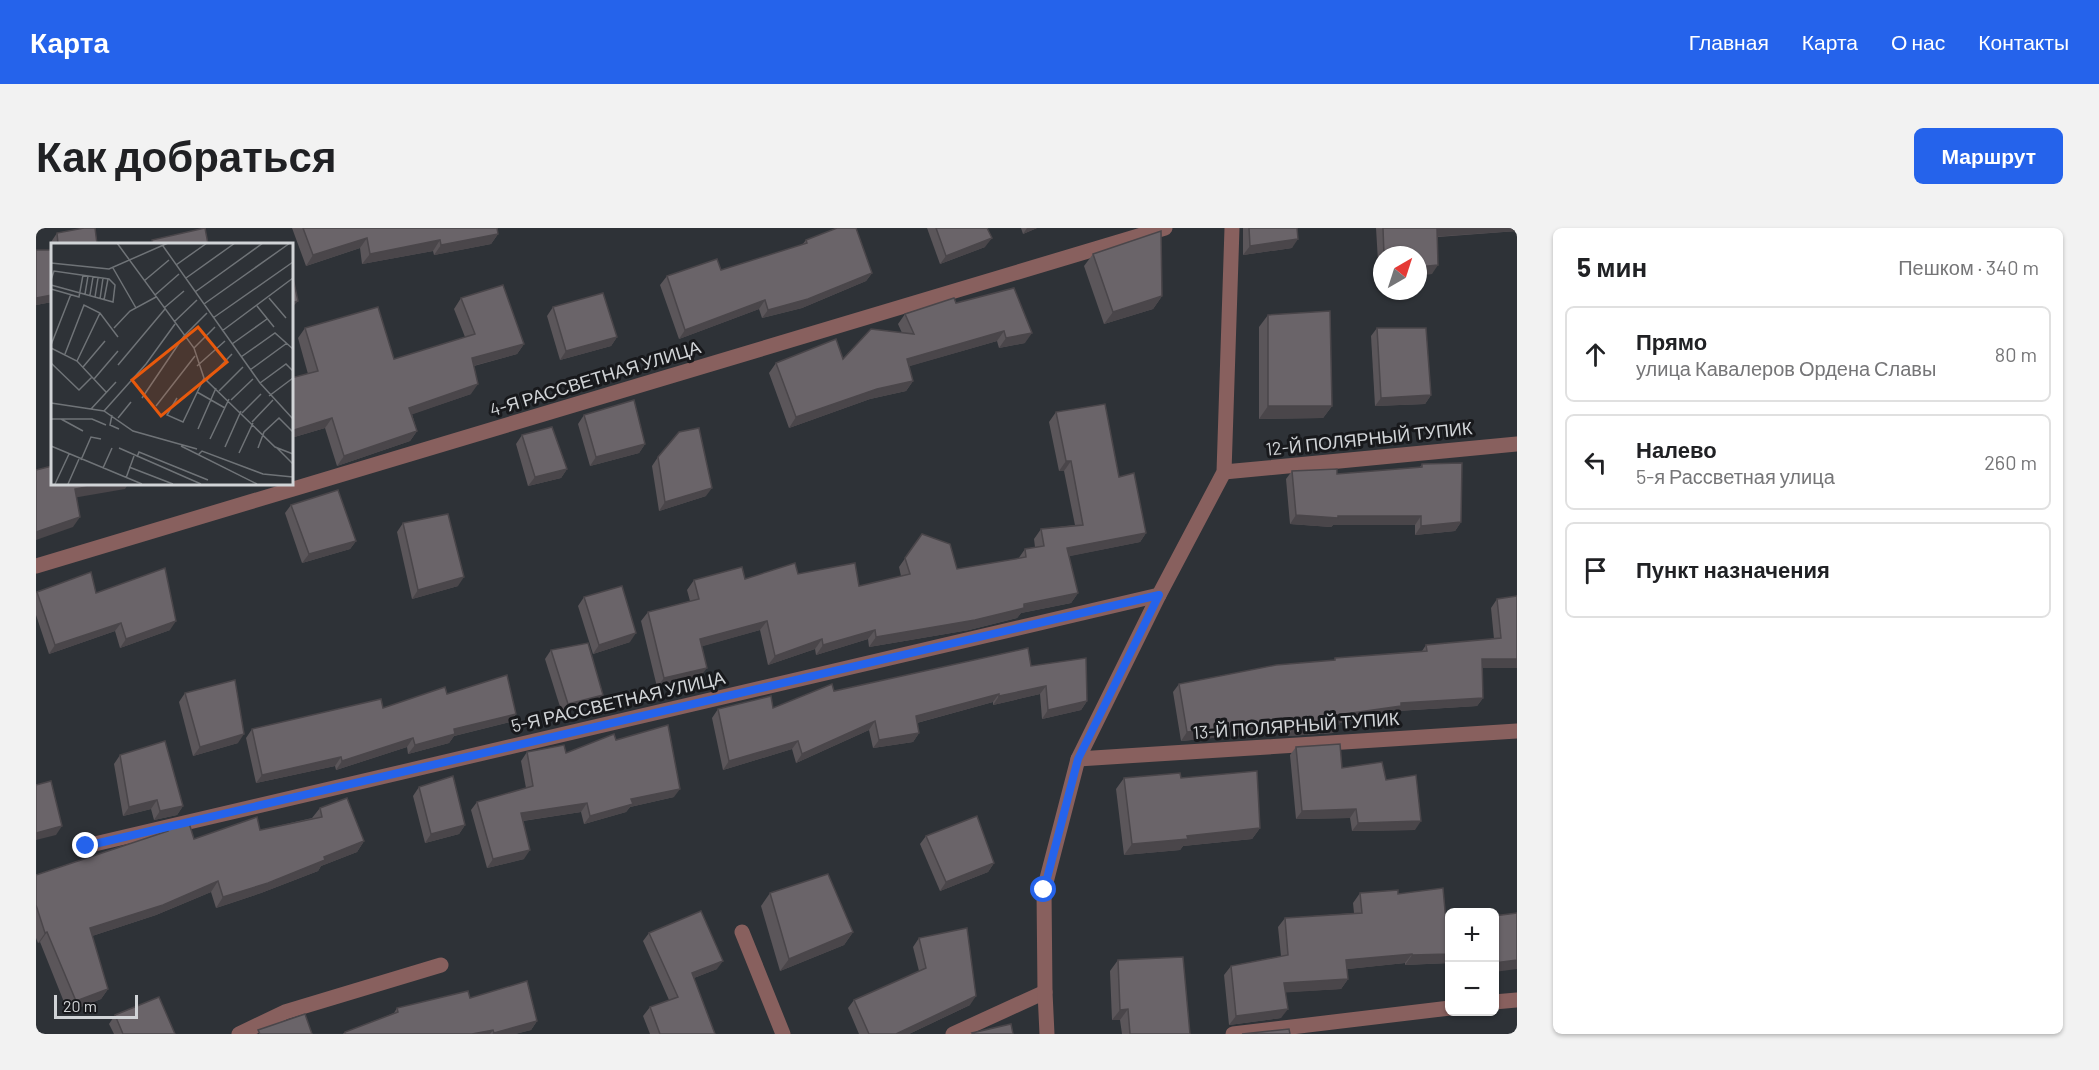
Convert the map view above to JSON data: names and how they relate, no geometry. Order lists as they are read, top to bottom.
{
  "streets": {
    "street": [
      "4-Я РАССВЕТНАЯ УЛИЦА",
      "12-Й ПОЛЯРНЫЙ ТУПИК",
      "5-Я РАССВЕТНАЯ УЛИЦА",
      "13-Й ПОЛЯРНЫЙ ТУПИК"
    ]
  },
  "scale_bar": "20 m",
  "north": "top right",
  "page": {
    "header": "Карта",
    "nav": [
      "Главная",
      "Карта",
      "О нас",
      "Контакты"
    ],
    "buttons": "Маршрут",
    "title": "Как добраться",
    "heading": ["5 мин", "Пешком · 340 m"],
    "list": [
      ["Прямо", "улица Кавалеров Ордена Славы", "80 m"],
      ["Налево", "5-я Рассветная улица", "260 m"],
      "Пункт назначения"
    ],
    "map_buttons": ["+", "−"],
    "scale": "20 m"
  }
}
